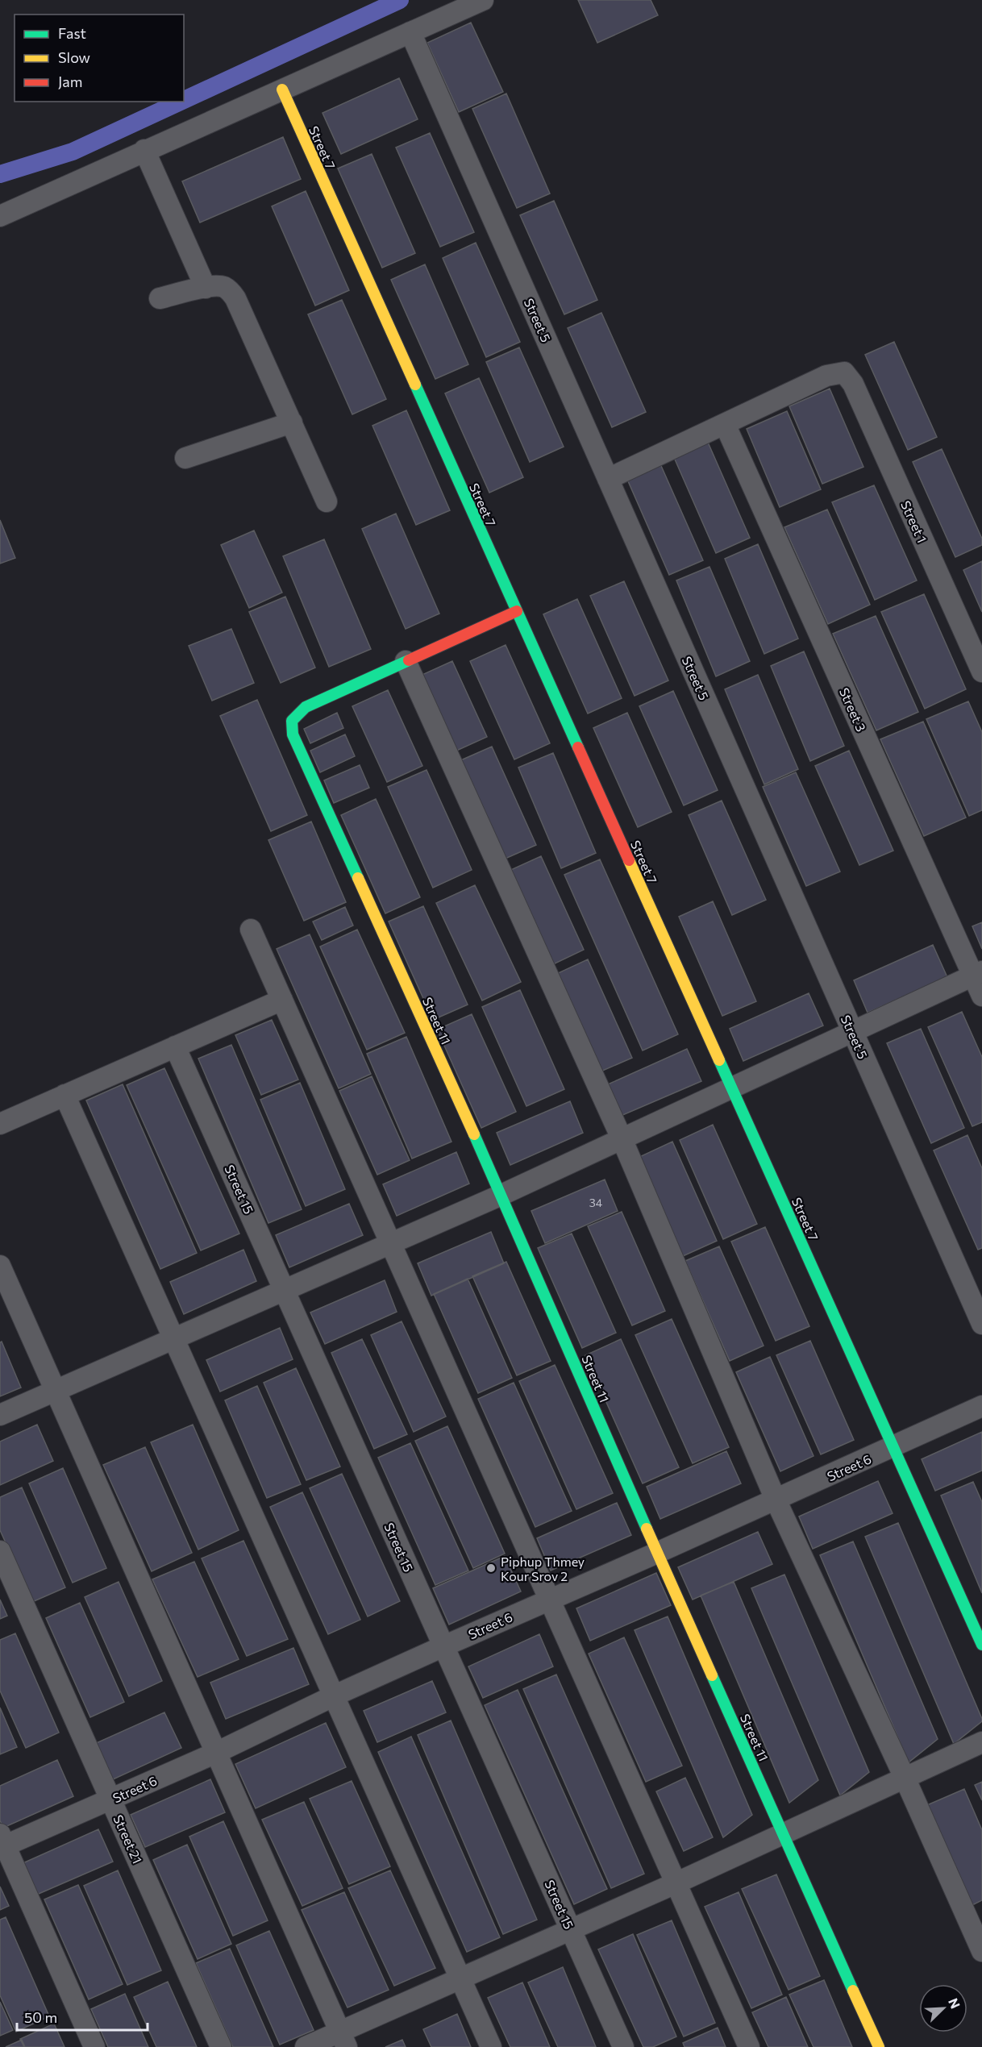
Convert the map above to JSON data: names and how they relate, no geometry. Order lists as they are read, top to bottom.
{
  "streets": {
    "street": [
      "Street 7",
      "Street 5",
      "Street 1",
      "Street 3",
      "Street 11",
      "Street 15",
      "Street 6",
      "Street 21"
    ]
  },
  "crossings": [
    ["Street 7", "Street 6"],
    ["Street 1", "Street 3"],
    ["Street 11", "Street 6"],
    ["Street 15", "Street 6"],
    ["Street 6", "Street 21"]
  ],
  "places": ["Piphup Thmey Kour Srov 2"],
  "house_numbers": ["34"],
  "legend": ["Fast", "Slow", "Jam"],
  "scale_bar": "50 m",
  "north": "top right"
}
